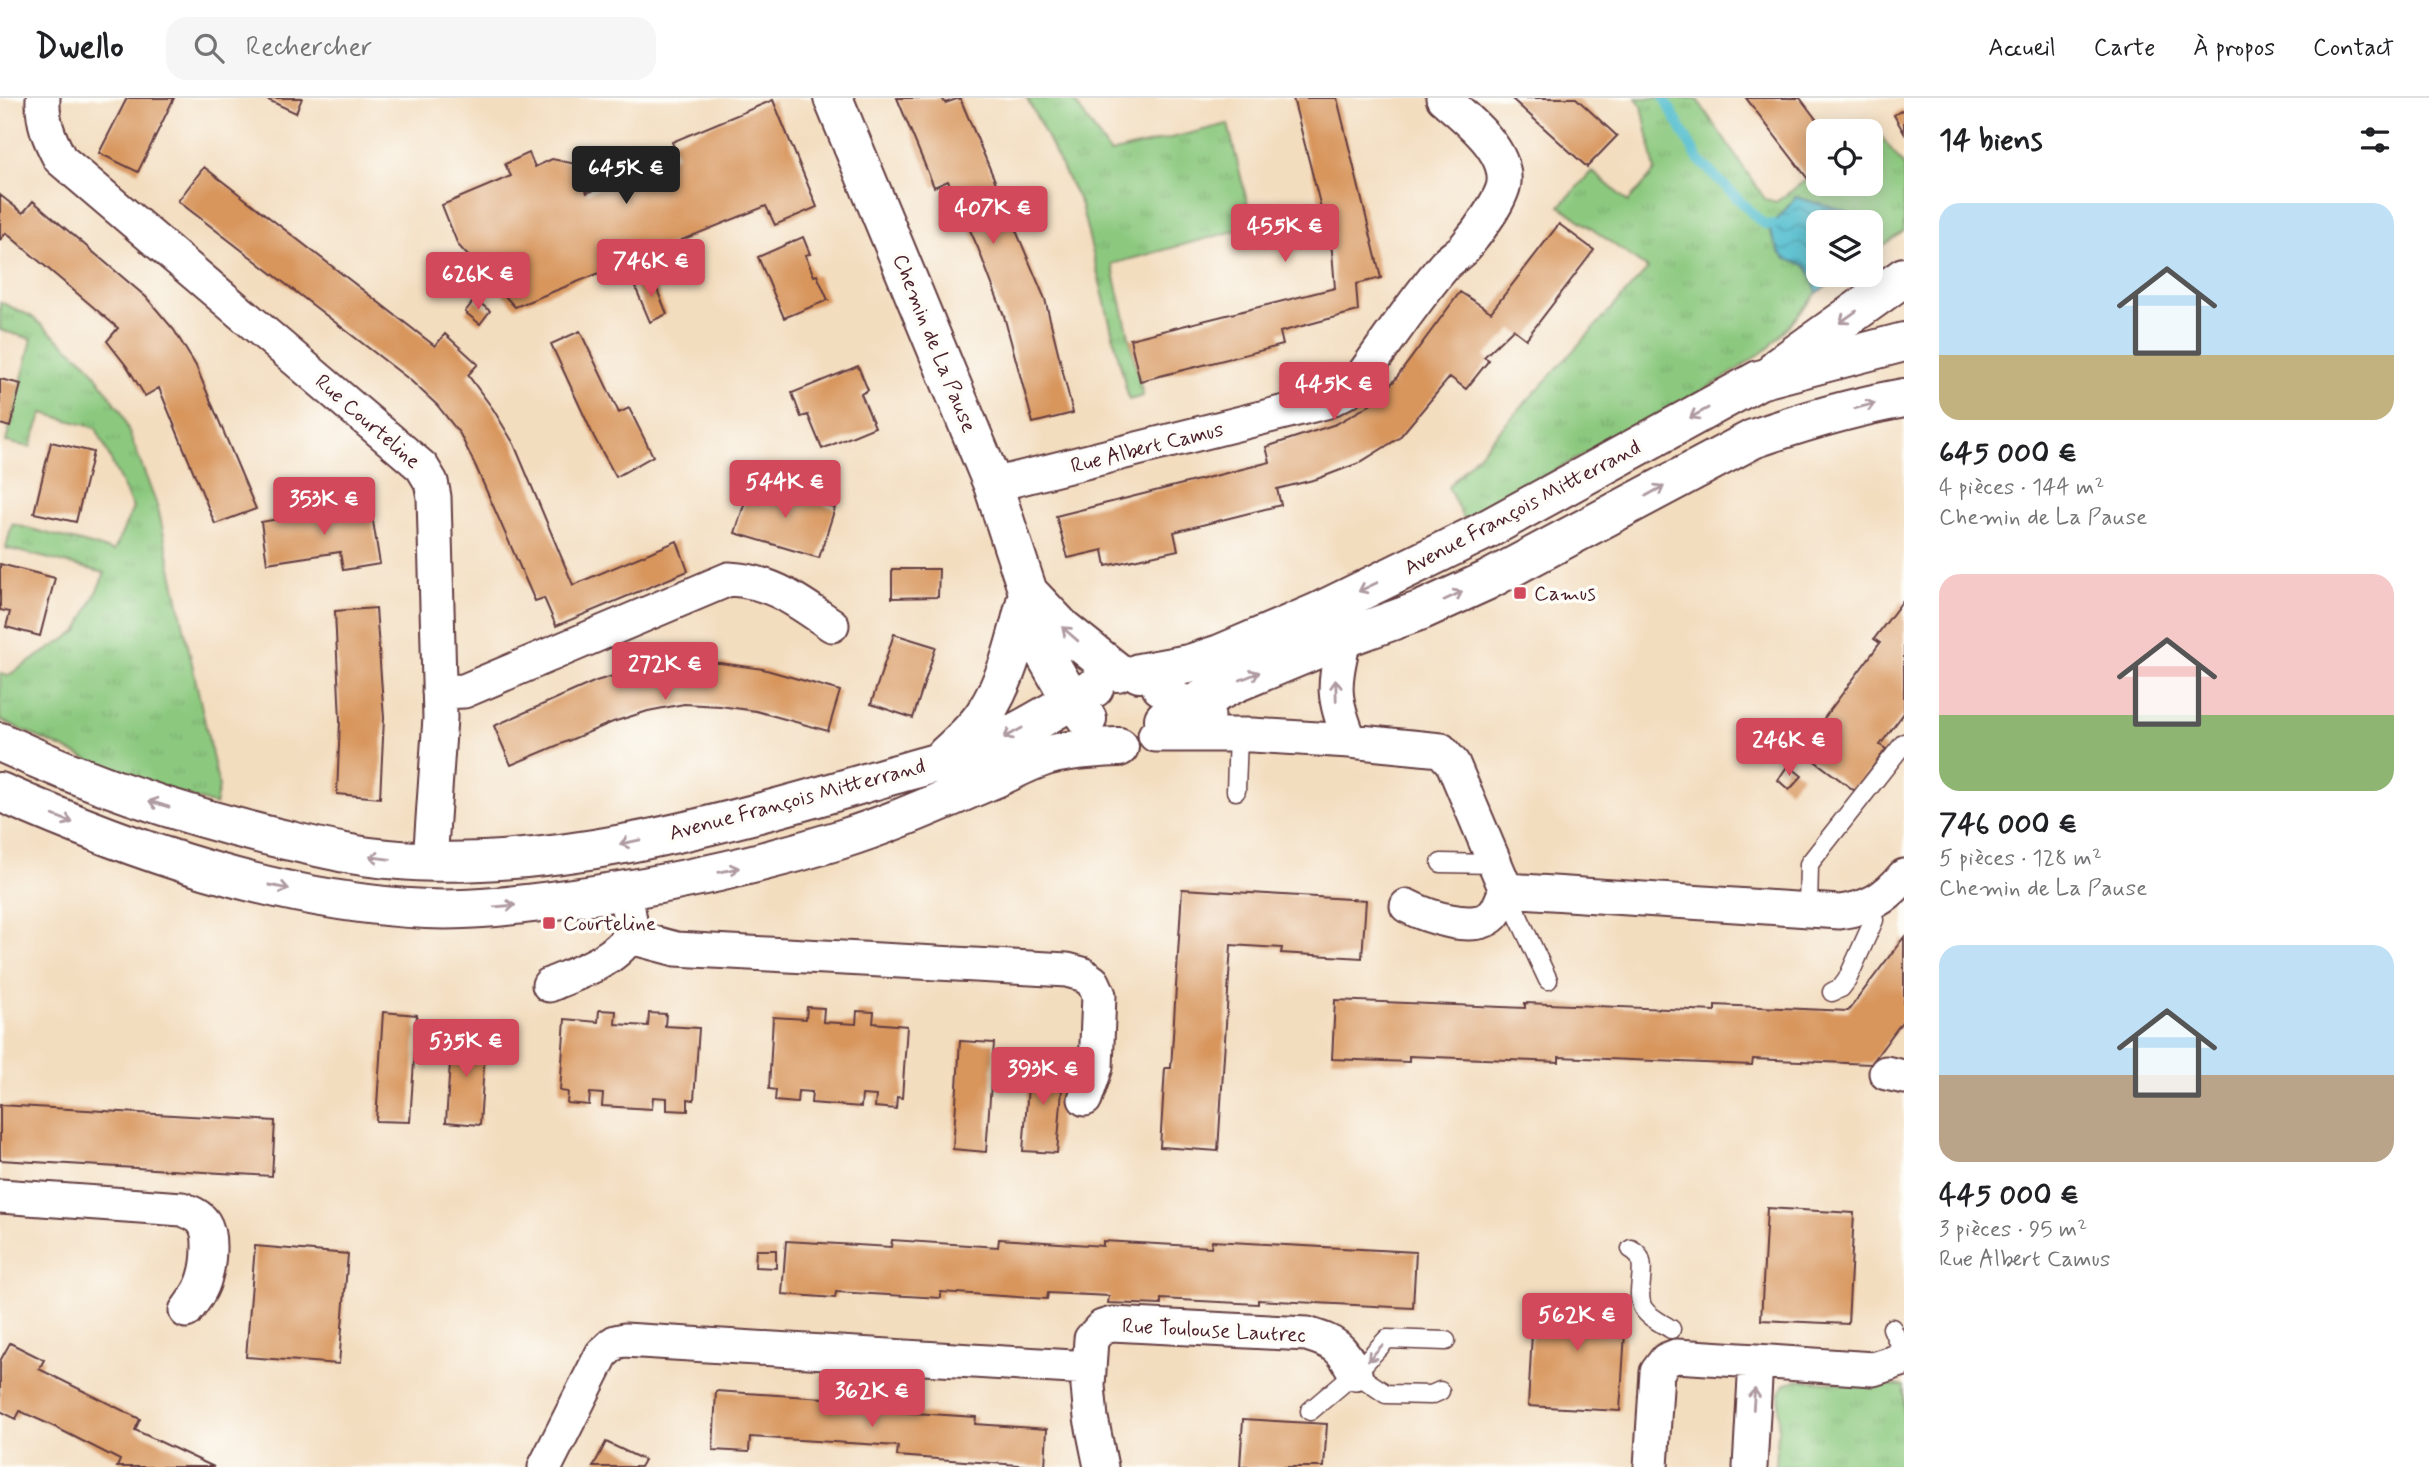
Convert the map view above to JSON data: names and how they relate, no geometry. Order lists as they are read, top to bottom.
{
  "streets": {
    "street": [
      "Chemin de La Pause",
      "Rue Courteline",
      "Rue Albert Camus",
      "Avenue François Mitterrand",
      "Rue Toulouse Lautrec"
    ]
  },
  "crossings": [
    ["Chemin de La Pause", "Rue Albert Camus"],
    ["Chemin de La Pause", "Avenue François Mitterrand"],
    ["Rue Courteline", "Avenue François Mitterrand"]
  ],
  "places": {
    "transit": ["Camus", "Courteline"]
  },
  "page": {
    "header": "Dwello",
    "search": "Rechercher",
    "nav": [
      "Accueil",
      "Carte",
      "À propos",
      "Contact"
    ],
    "heading": "14 biens",
    "price": [
      "645K €",
      "407K €",
      "455K €",
      "746K €",
      "626K €",
      "445K €",
      "544K €",
      "353K €",
      "272K €",
      "246K €",
      "535K €",
      "393K €",
      "562K €",
      "362K €"
    ],
    "list": [
      {
        "name": "645 000 €",
        "note": "4 pièces · 144 m² · Chemin de La Pause"
      },
      {
        "name": "746 000 €",
        "note": "5 pièces · 128 m² · Chemin de La Pause"
      },
      {
        "name": "445 000 €",
        "note": "3 pièces · 95 m² · Rue Albert Camus"
      }
    ]
  }
}
